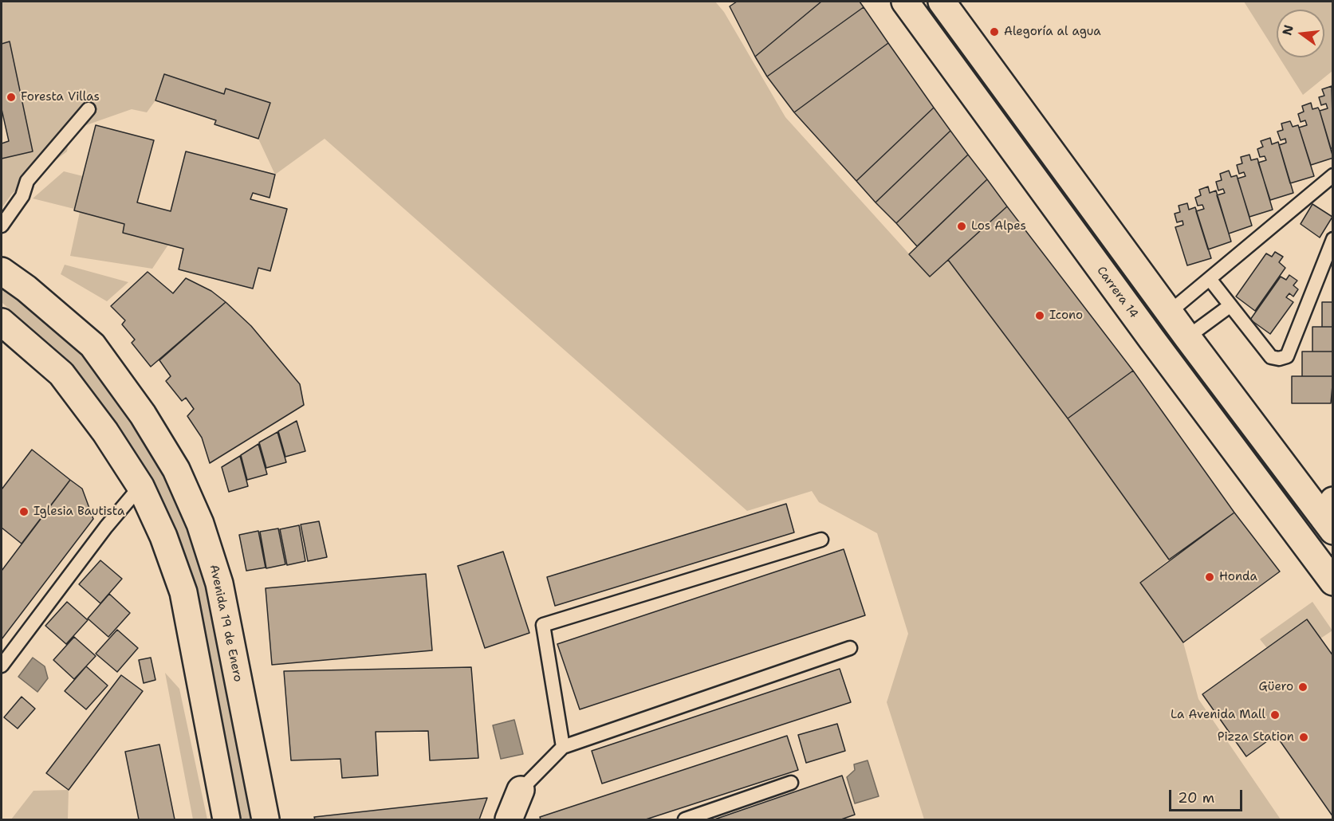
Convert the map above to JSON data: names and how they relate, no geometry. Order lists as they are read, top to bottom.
{
  "streets": {
    "main road": ["Carrera 14", "Avenida 19 de Enero"]
  },
  "places": [
    "Alegoría al agua",
    "Foresta Villas",
    "Los Alpes",
    "Icono",
    "Iglesia Bautista",
    "Honda",
    "Güero",
    "La Avenida Mall",
    "Pizza Station"
  ],
  "scale_bar": "20 m",
  "north": "left"
}
